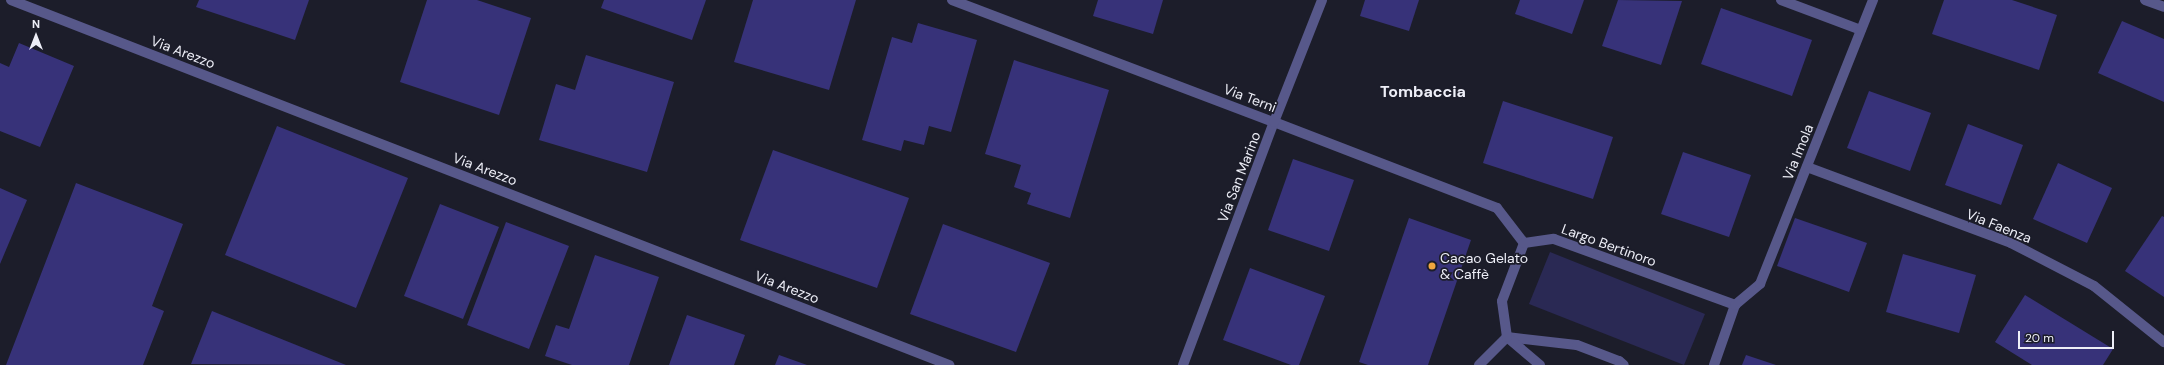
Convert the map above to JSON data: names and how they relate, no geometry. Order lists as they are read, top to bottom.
{
  "streets": {
    "street": [
      "Via Arezzo",
      "Via Terni",
      "Via Imola",
      "Via San Marino",
      "Via Faenza",
      "Largo Bertinoro"
    ]
  },
  "crossings": [
    ["Via Terni", "Via San Marino"],
    ["Via Terni", "Largo Bertinoro"],
    ["Via Imola", "Via Faenza"],
    ["Via Imola", "Largo Bertinoro"]
  ],
  "districts": ["Tombaccia"],
  "places": ["Cacao Gelato & Caffè"],
  "scale_bar": "20 m",
  "north": "top"
}
